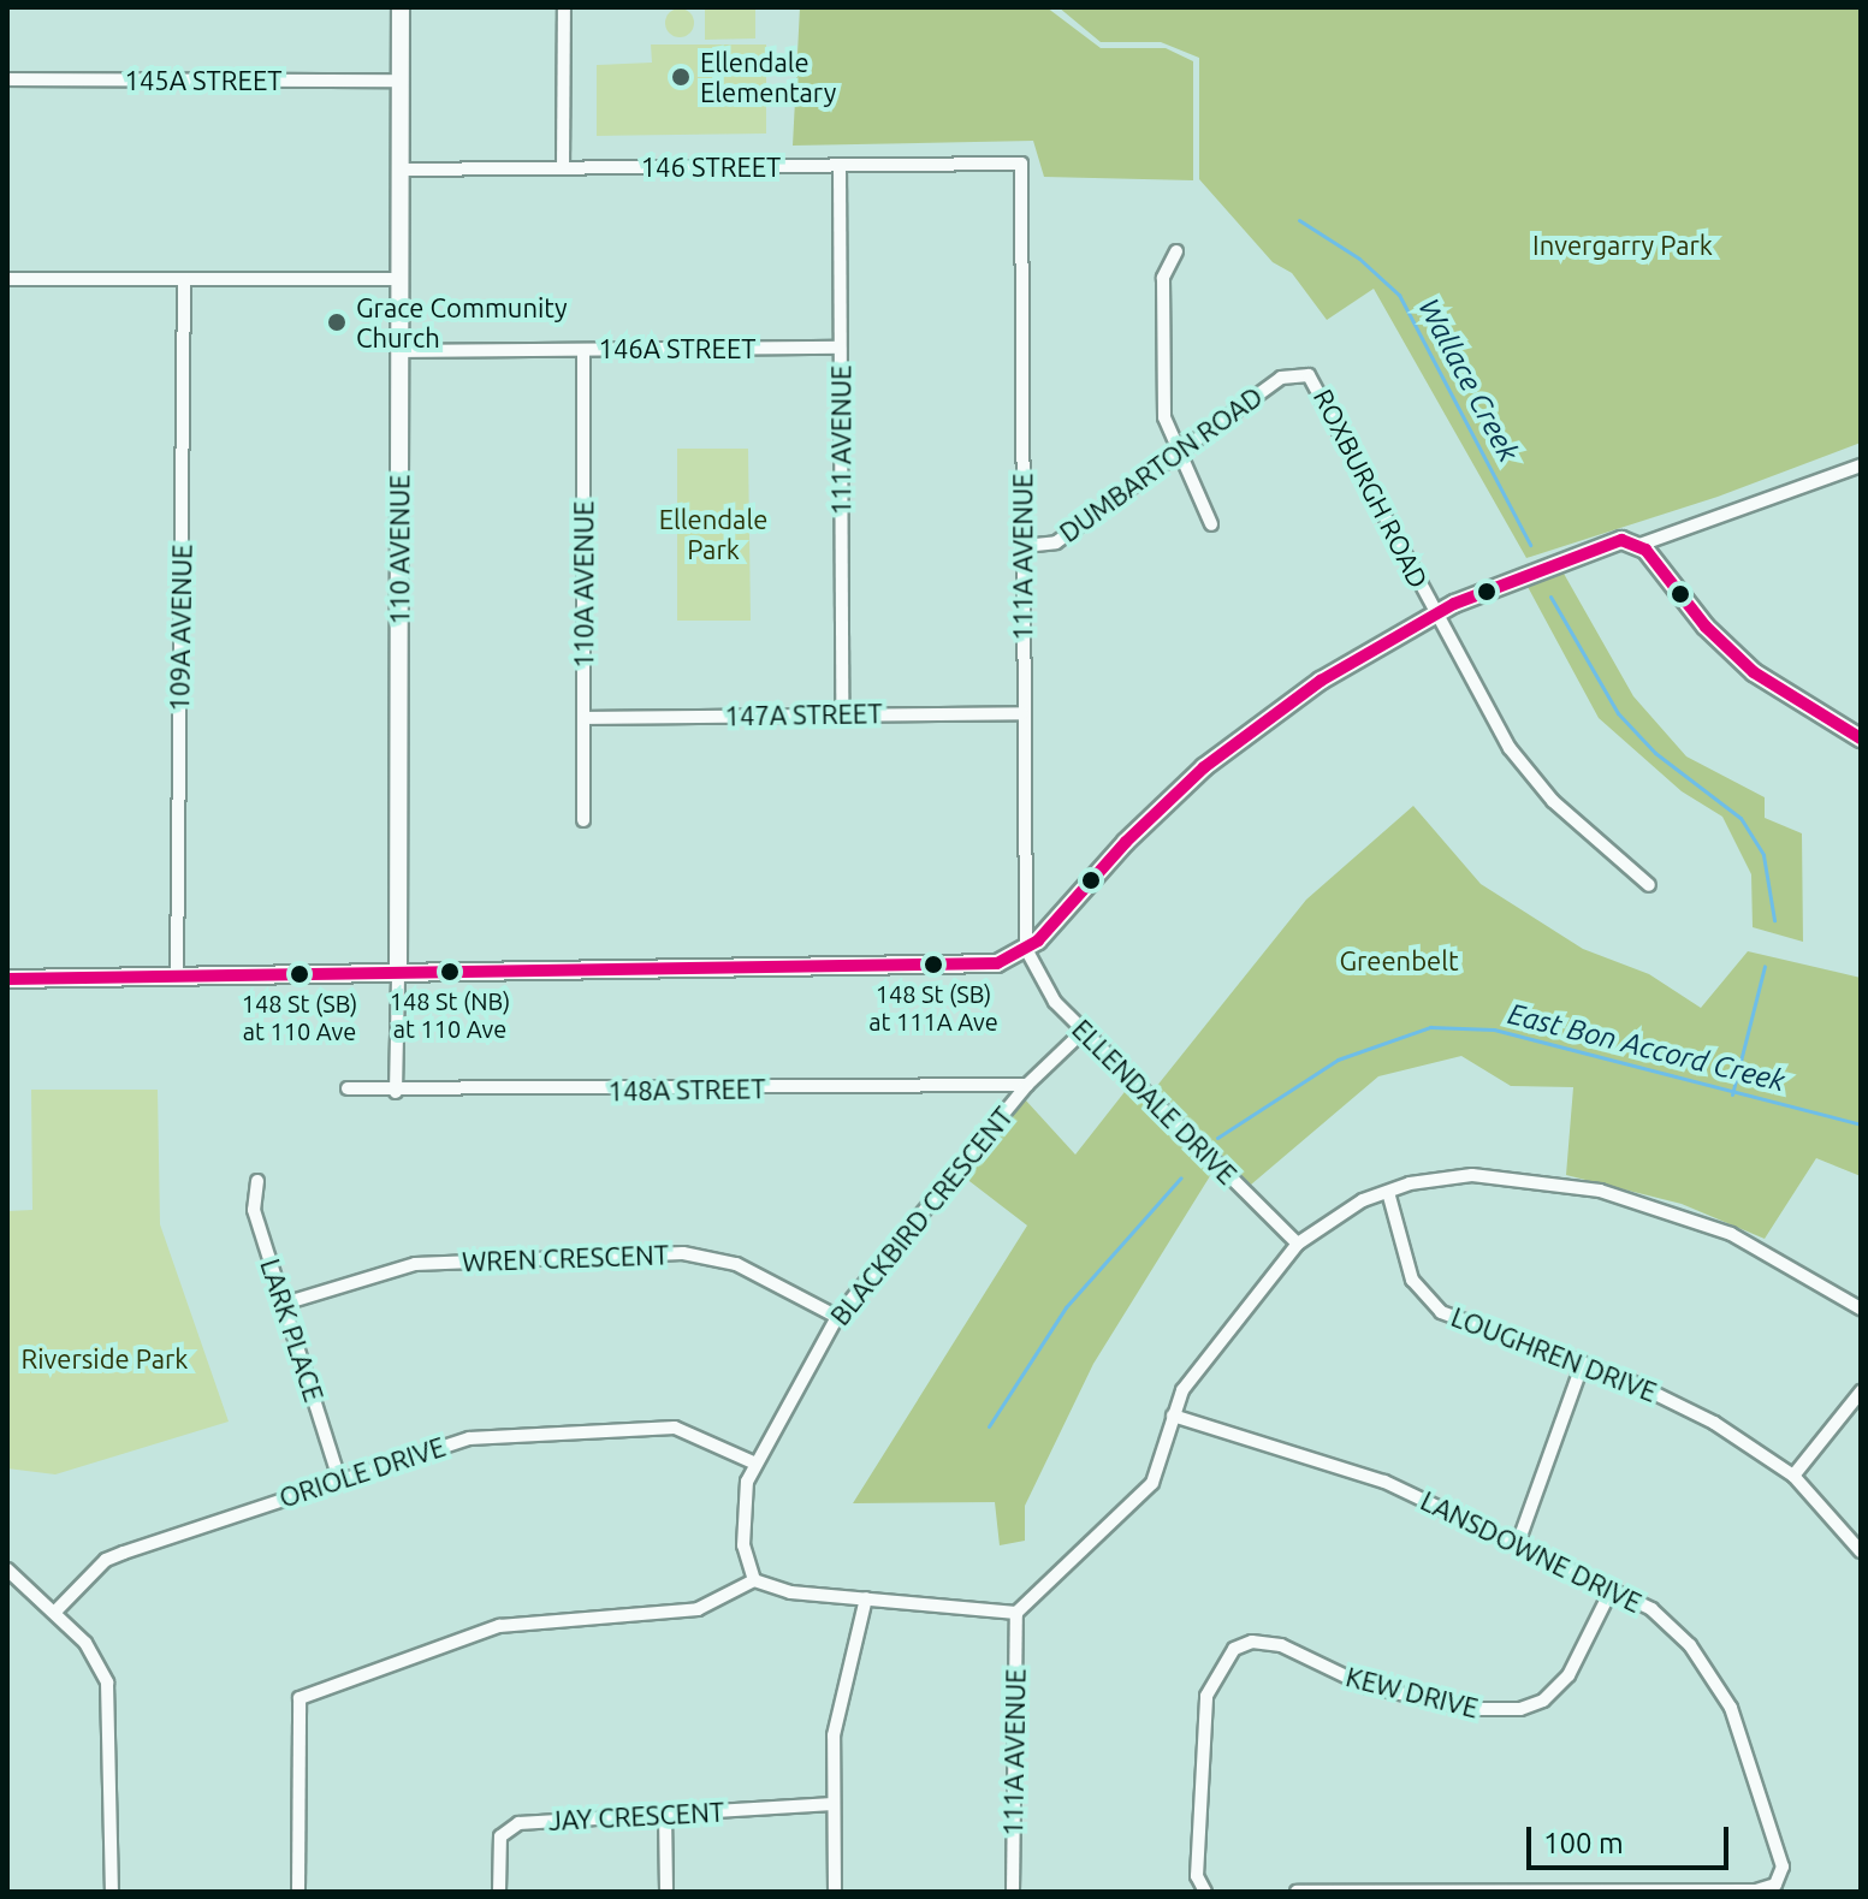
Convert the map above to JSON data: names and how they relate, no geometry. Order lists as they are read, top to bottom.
{
  "streets": {
    "street": [
      "145A STREET",
      "146 STREET",
      "146A STREET",
      "111 AVENUE",
      "DUMBARTON ROAD",
      "ROXBURGH ROAD",
      "110 AVENUE",
      "111A AVENUE",
      "110A AVENUE",
      "109A AVENUE",
      "147A STREET",
      "148A STREET",
      "ELLENDALE DRIVE",
      "BLACKBIRD CRESCENT",
      "WREN CRESCENT",
      "LARK PLACE",
      "LOUGHREN DRIVE",
      "ORIOLE DRIVE",
      "LANSDOWNE DRIVE",
      "KEW DRIVE",
      "JAY CRESCENT"
    ]
  },
  "crossings": [
    ["145A STREET", "110 AVENUE"],
    ["146 STREET", "111 AVENUE"],
    ["146 STREET", "110 AVENUE"],
    ["146 STREET", "111A AVENUE"],
    ["146A STREET", "111 AVENUE"],
    ["146A STREET", "110 AVENUE"],
    ["146A STREET", "110A AVENUE"],
    ["111 AVENUE", "147A STREET"],
    ["DUMBARTON ROAD", "ROXBURGH ROAD"],
    ["DUMBARTON ROAD", "111A AVENUE"],
    ["110 AVENUE", "148A STREET"],
    ["111A AVENUE", "147A STREET"],
    ["111A AVENUE", "ELLENDALE DRIVE"],
    ["110A AVENUE", "147A STREET"],
    ["148A STREET", "BLACKBIRD CRESCENT"],
    ["ELLENDALE DRIVE", "BLACKBIRD CRESCENT"],
    ["BLACKBIRD CRESCENT", "WREN CRESCENT"],
    ["BLACKBIRD CRESCENT", "ORIOLE DRIVE"],
    ["WREN CRESCENT", "LARK PLACE"],
    ["LARK PLACE", "ORIOLE DRIVE"],
    ["LANSDOWNE DRIVE", "KEW DRIVE"]
  ],
  "water": ["Wallace Creek", "East Bon Accord Creek"],
  "parks": [
    "Invergarry Park",
    "Ellendale Park",
    "Greenbelt",
    "Riverside Park"
  ],
  "places": [
    "Ellendale Elementary",
    "Grace Community Church",
    "148 St (SB) at 111A Ave",
    "148 St (NB) at 110 Ave",
    "148 St (SB) at 110 Ave"
  ],
  "scale_bar": "100 m"
}
